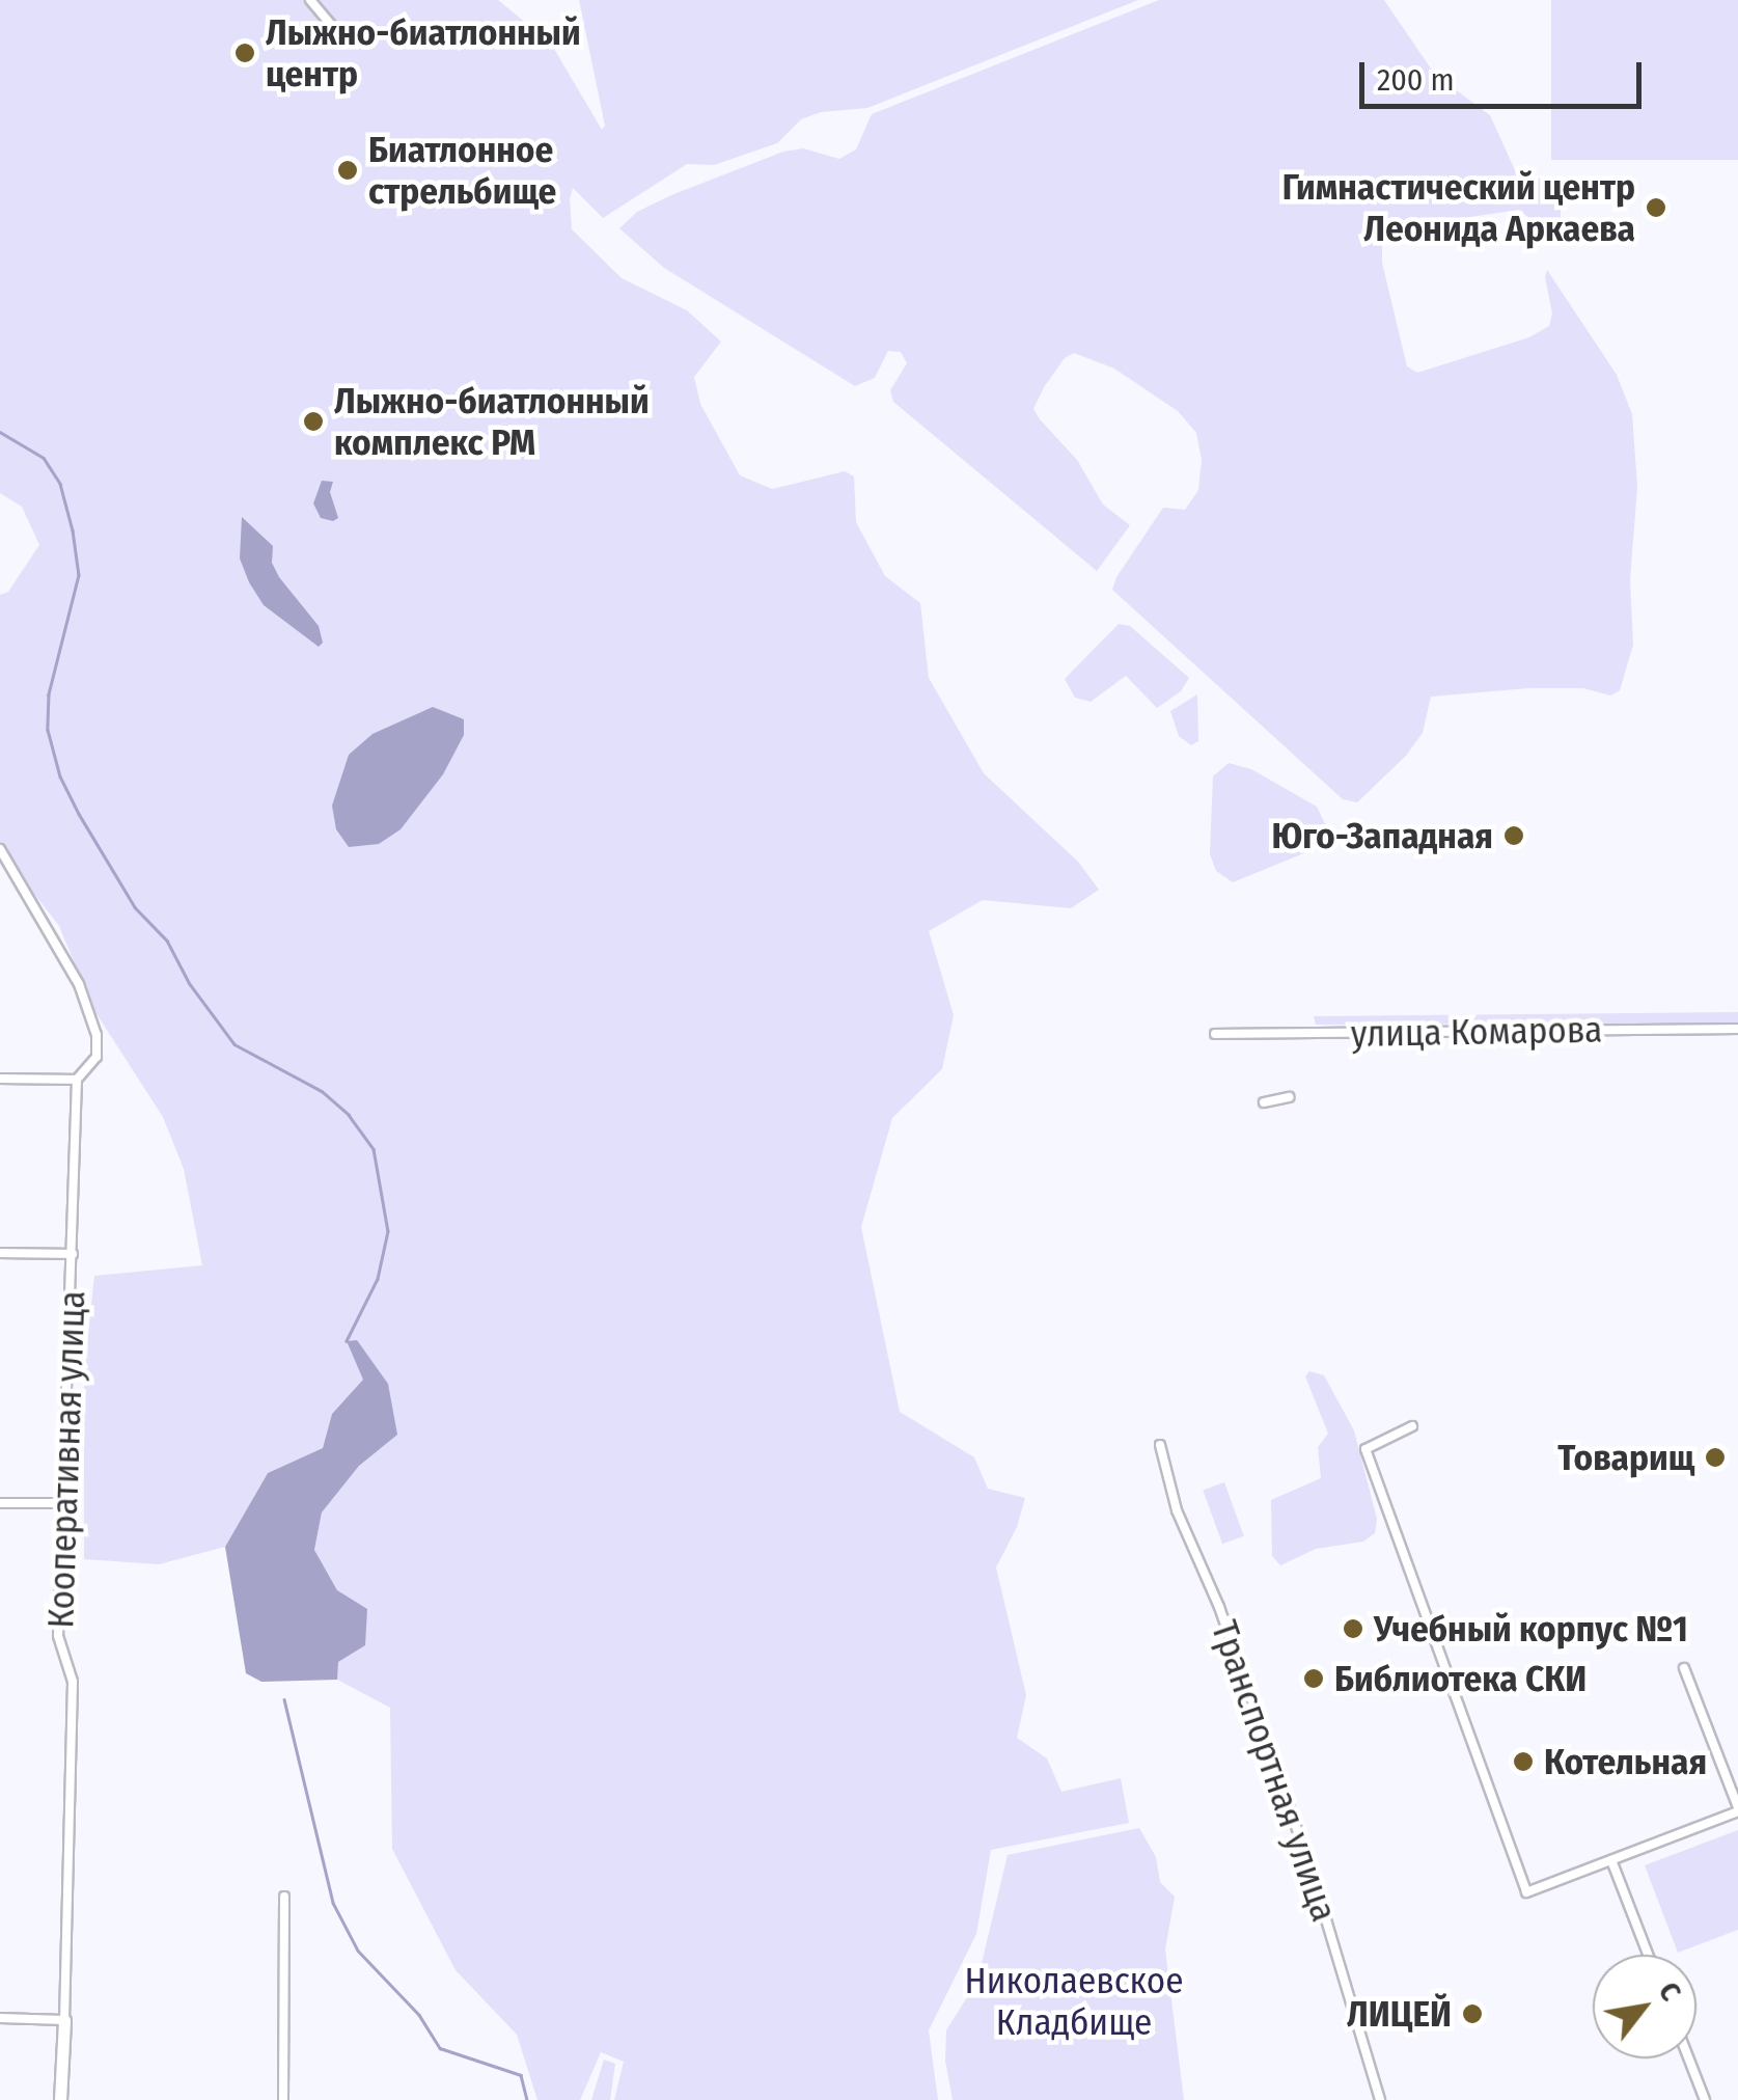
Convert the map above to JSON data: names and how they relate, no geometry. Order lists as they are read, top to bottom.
{
  "streets": {
    "street": ["улица Комарова", "Кооперативная улица", "Транспортная улица"]
  },
  "parks": ["Николаевское Кладбище"],
  "places": [
    "Лыжно-биатлонный центр",
    "Биатлонное стрельбище",
    "Гимнастический центр Леонида Аркаева",
    "Лыжно-биатлонный комплекс РМ",
    "Юго-Западная",
    "Товарищ",
    "Учебный корпус №1",
    "Библиотека СКИ",
    "Котельная",
    "ЛИЦЕЙ"
  ],
  "scale_bar": "200 m",
  "north": "top right"
}
